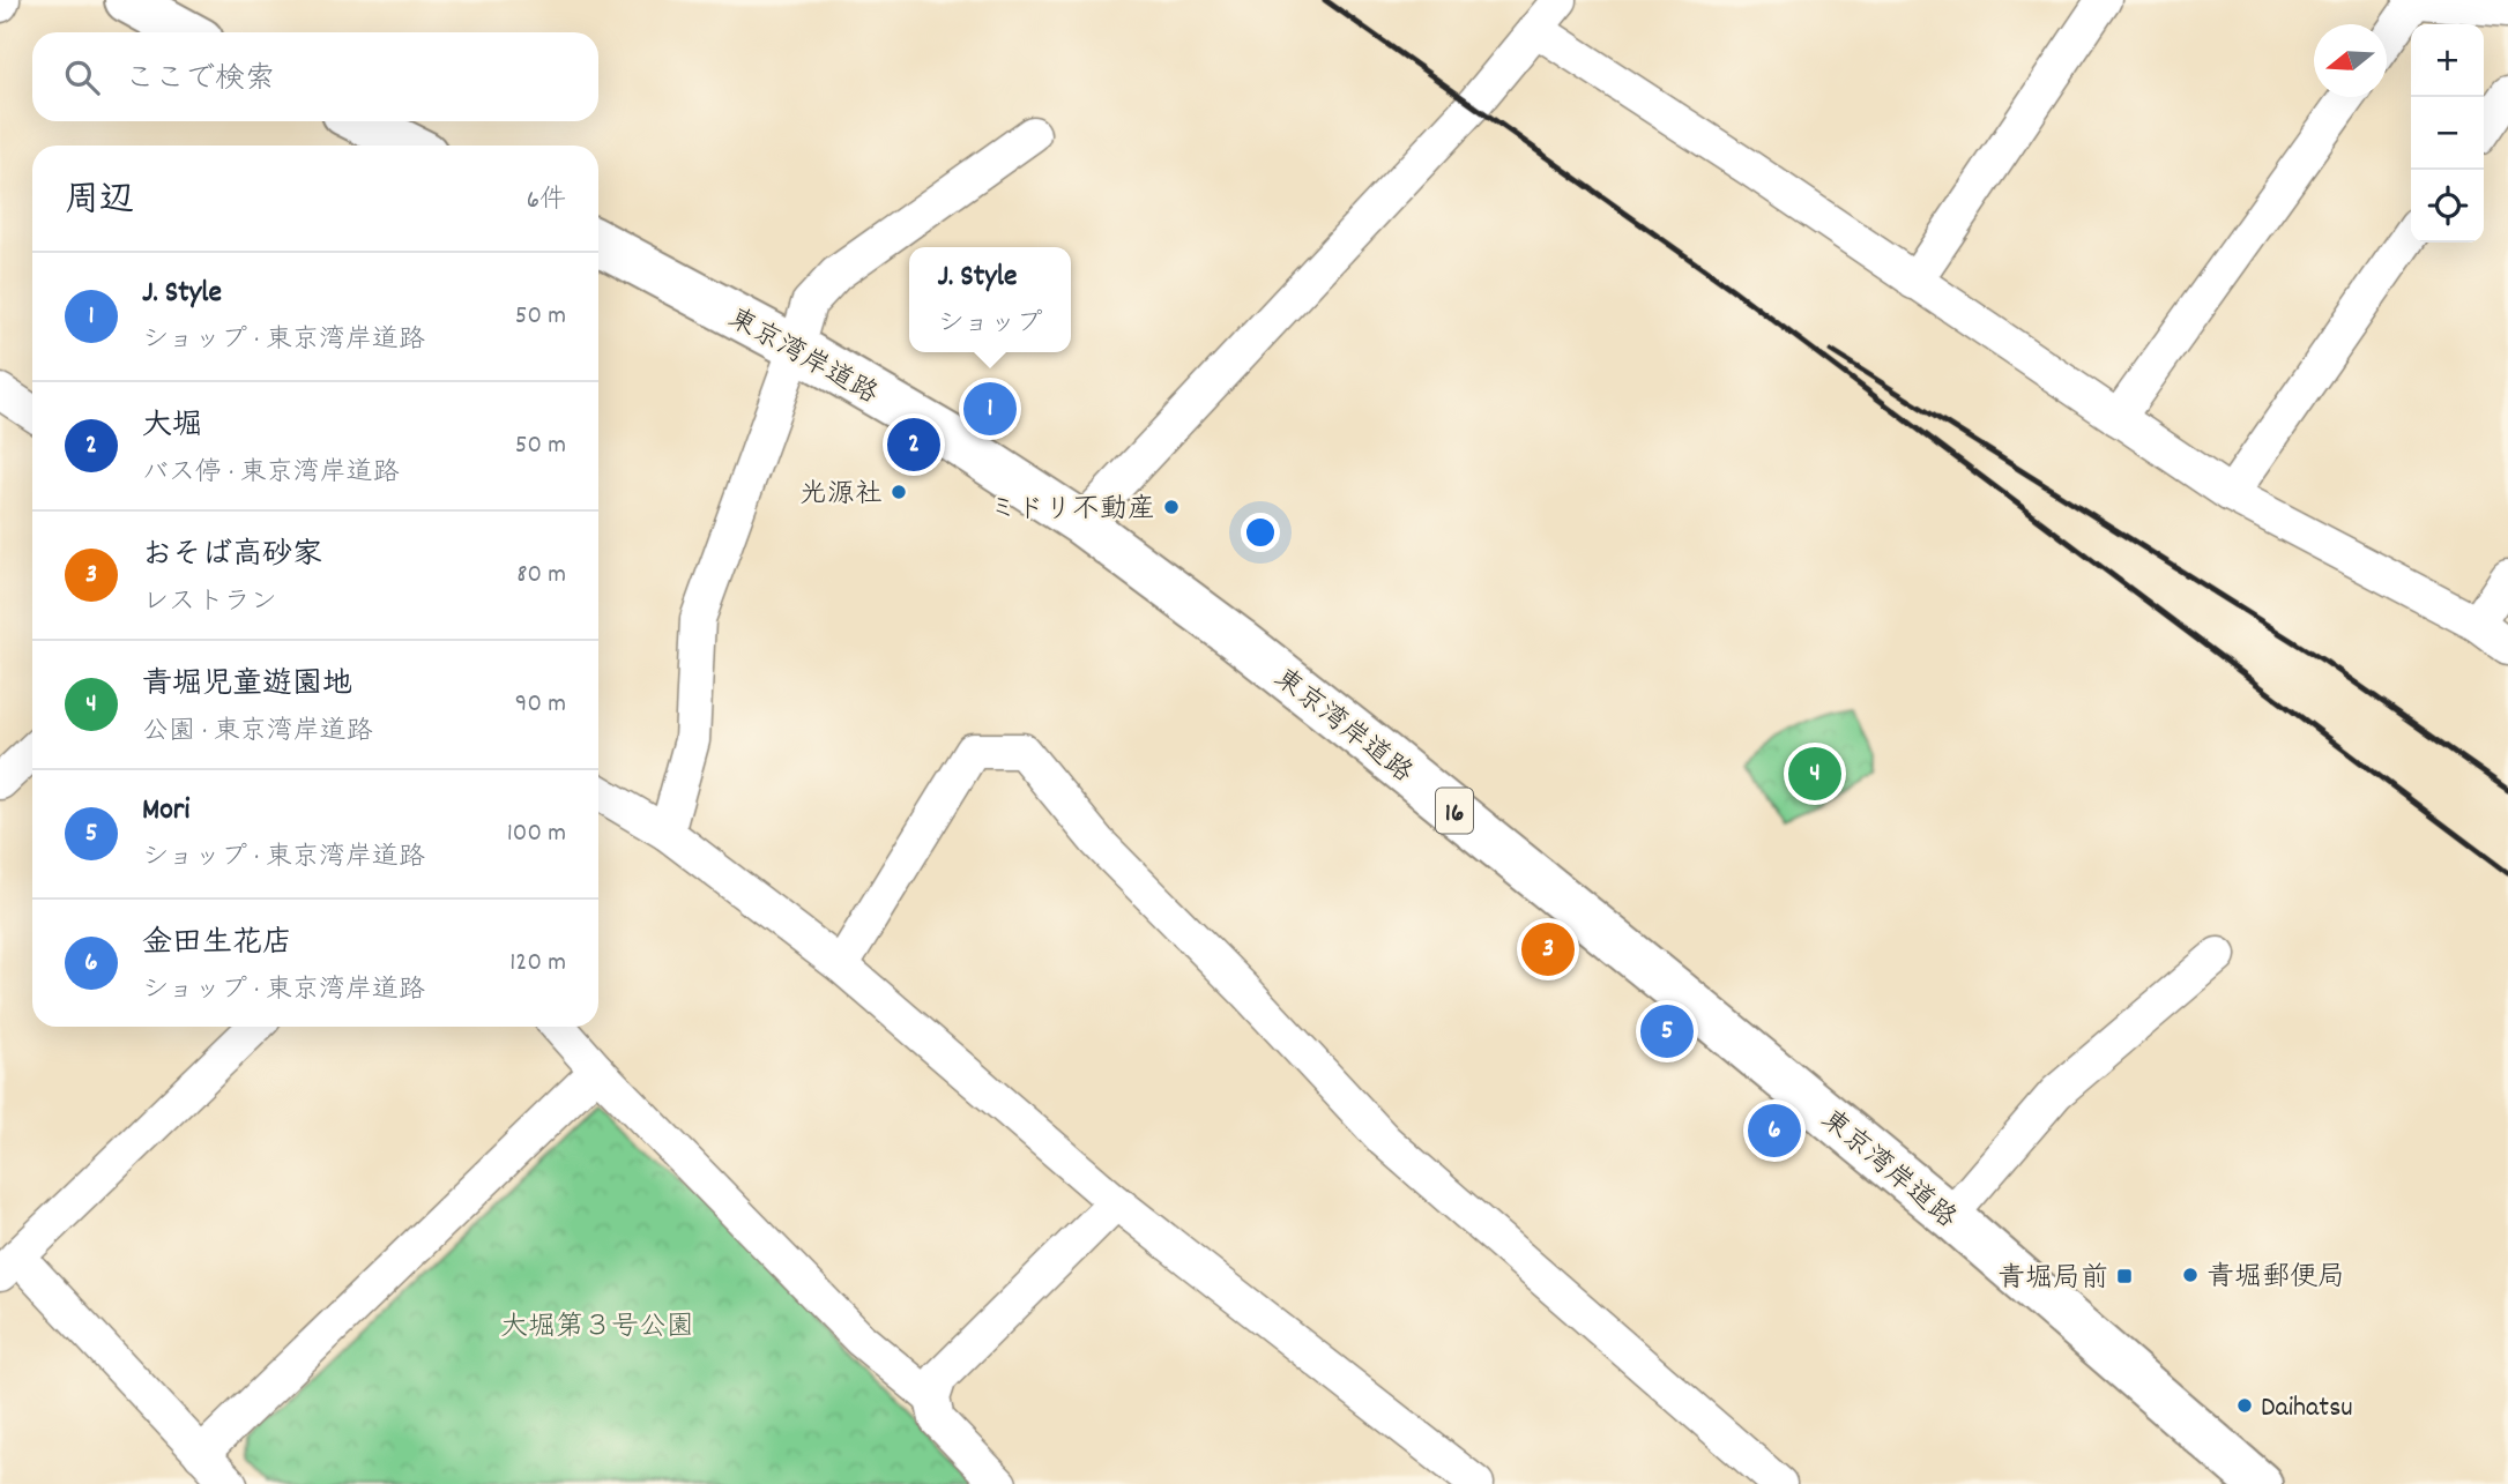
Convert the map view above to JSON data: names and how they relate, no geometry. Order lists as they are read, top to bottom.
{
  "streets": {
    "highway": ["東京湾岸道路", "16"]
  },
  "parks": ["大堀第３号公園"],
  "places": {
    "other": [
      "光源社",
      "ミドリ不動産",
      "青堀郵便局",
      "Daihatsu"
    ],
    "transit": ["青堀局前"]
  },
  "north": "left",
  "page": {
    "map_buttons": ["+", "−"],
    "search": "ここで検索",
    "heading": ["周辺", "6件"],
    "popup": ["J. Style", "ショップ"],
    "list": [
      {
        "mark": "1",
        "name": "J. Style",
        "note": "ショップ · 東京湾岸道路",
        "value": "50 m"
      },
      {
        "mark": "2",
        "name": "大堀",
        "note": "バス停 · 東京湾岸道路",
        "value": "50 m"
      },
      {
        "mark": "3",
        "name": "おそば高砂家",
        "note": "レストラン",
        "value": "80 m"
      },
      {
        "mark": "4",
        "name": "青堀児童遊園地",
        "note": "公園 · 東京湾岸道路",
        "value": "90 m"
      },
      {
        "mark": "5",
        "name": "Mori",
        "note": "ショップ · 東京湾岸道路",
        "value": "100 m"
      },
      {
        "mark": "6",
        "name": "金田生花店",
        "note": "ショップ · 東京湾岸道路",
        "value": "120 m"
      }
    ],
    "pins": [
      "1",
      "2",
      "4",
      "3",
      "5",
      "6"
    ]
  }
}
